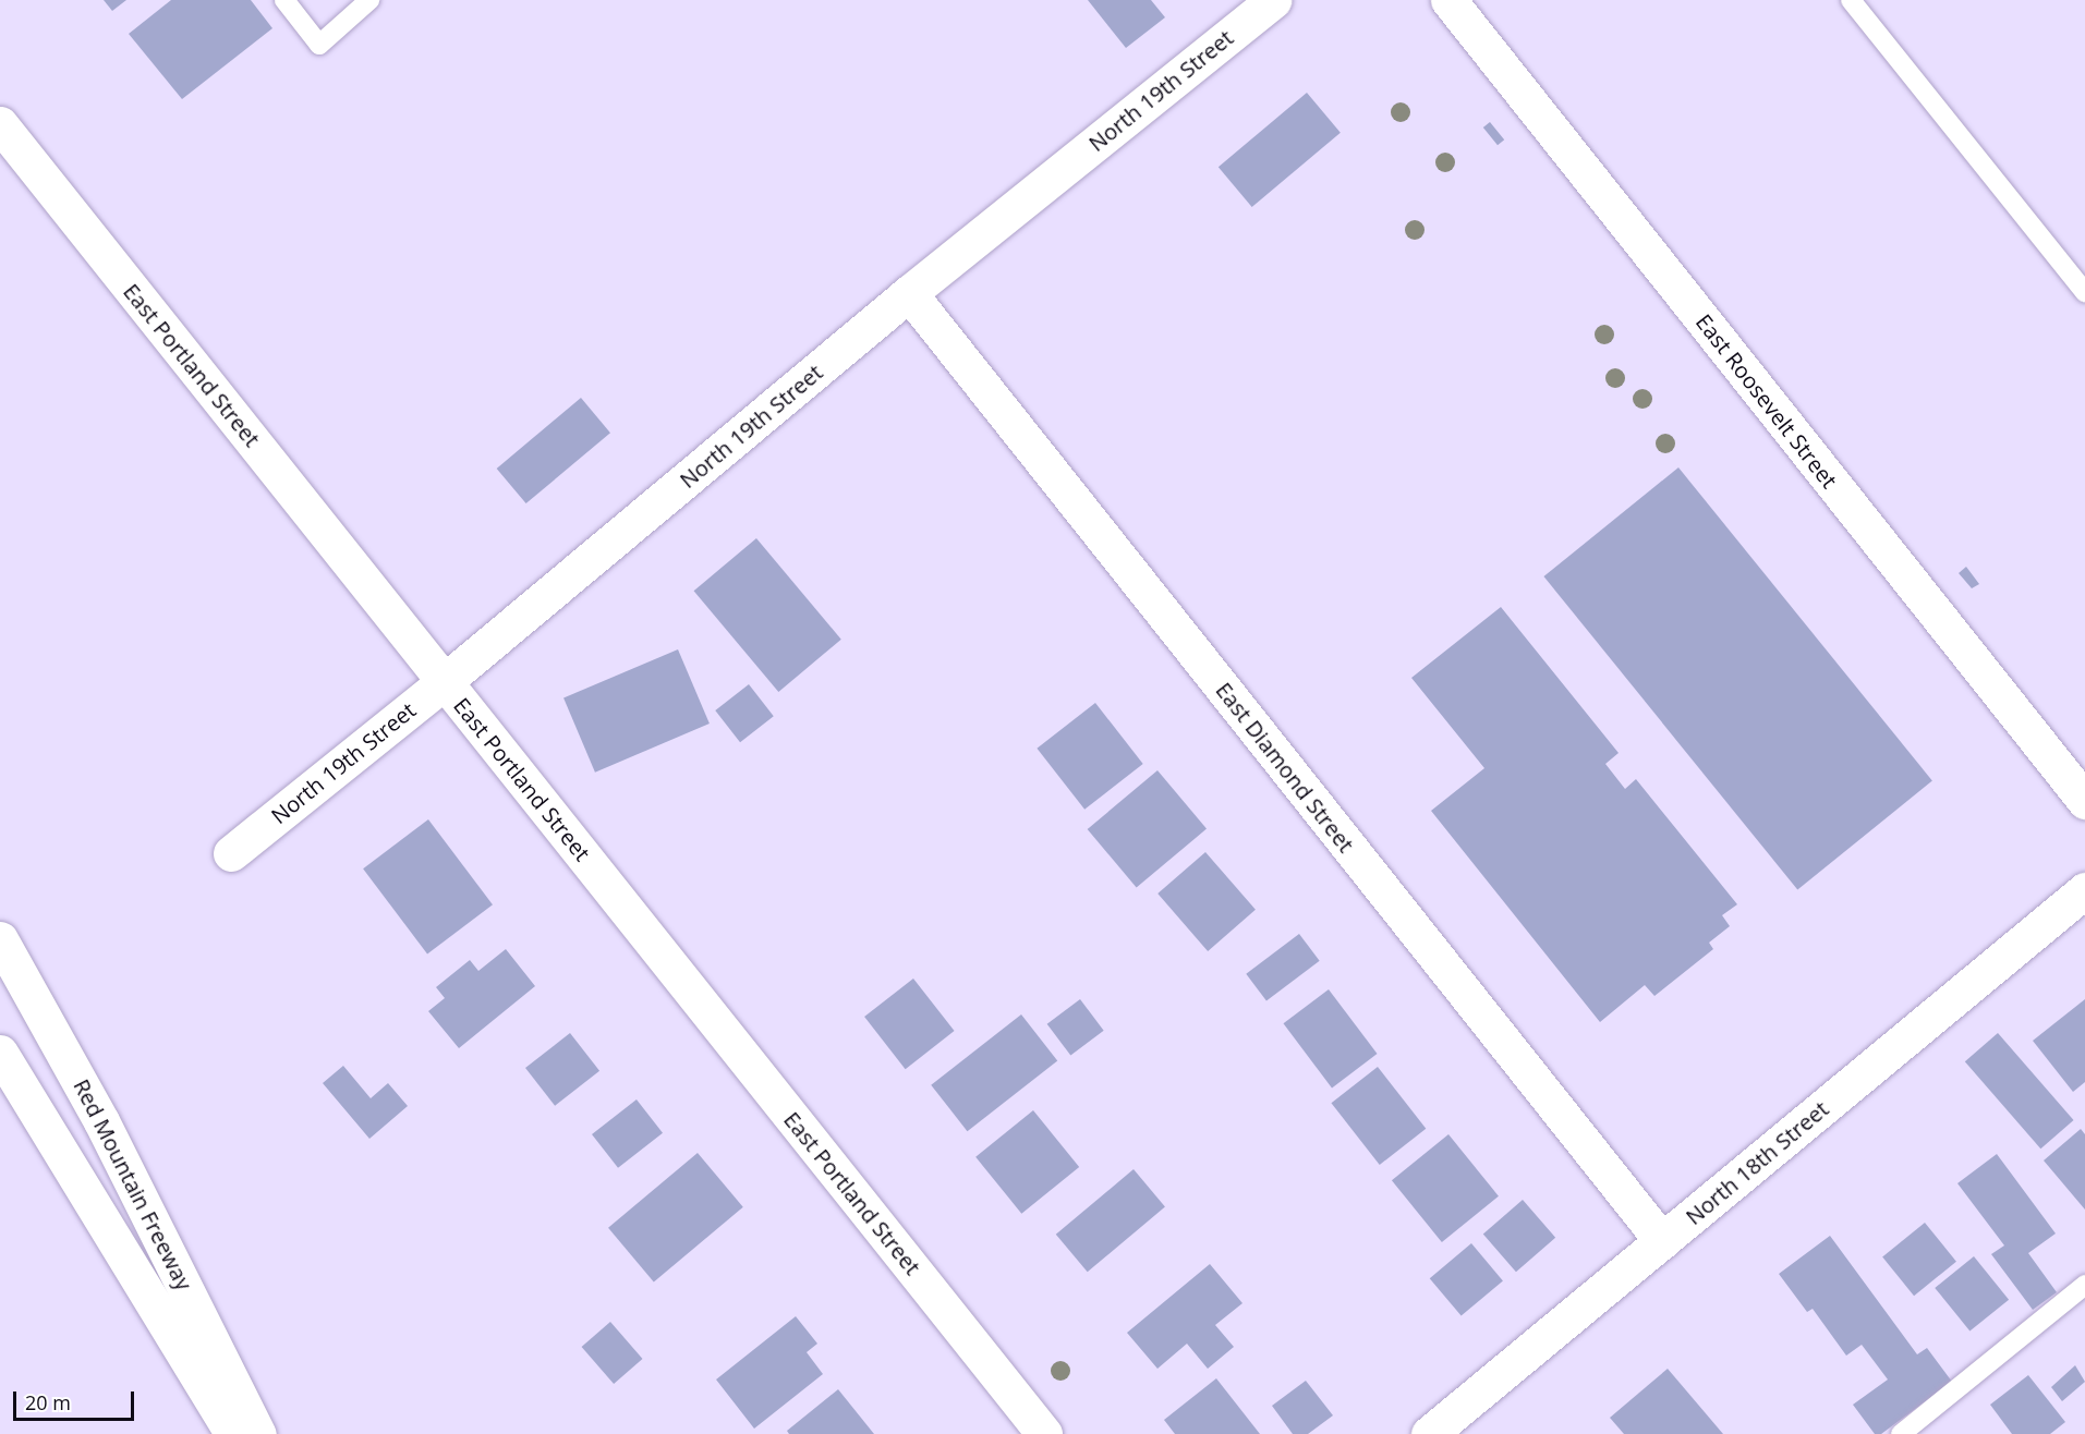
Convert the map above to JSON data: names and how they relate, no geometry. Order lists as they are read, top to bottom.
{
  "streets": {
    "main road": [
      "North 19th Street",
      "East Portland Street",
      "East Roosevelt Street",
      "East Diamond Street",
      "North 18th Street",
      "Red Mountain Freeway"
    ]
  },
  "crossings": [
    ["North 19th Street", "East Portland Street"],
    ["North 19th Street", "East Diamond Street"],
    ["East Diamond Street", "North 18th Street"]
  ],
  "scale_bar": "20 m"
}
